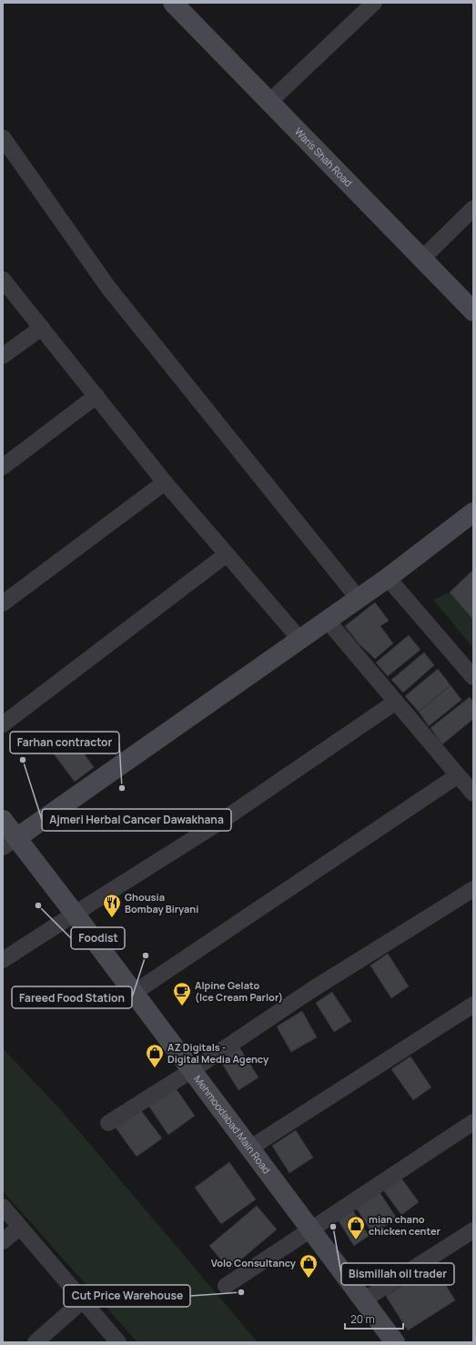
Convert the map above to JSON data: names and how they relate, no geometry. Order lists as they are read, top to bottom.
{
  "streets": {
    "main road": ["Waris Shah Road", "Mehmoodabad Main Road"]
  },
  "places": {
    "other": [
      "Ajmeri Herbal Cancer Dawakhana",
      "Farhan contractor",
      "Foodist",
      "Fareed Food Station",
      "Bismillah oil trader",
      "Cut Price Warehouse"
    ],
    "restaurant": ["Ghousia Bombay Biryani"],
    "cafe": ["Alpine Gelato (Ice Cream Parlor)"],
    "shop": ["AZ Digitals - Digital Media Agency", "mian chano chicken center", "Volo Consultancy"]
  },
  "scale_bar": "20 m"
}
